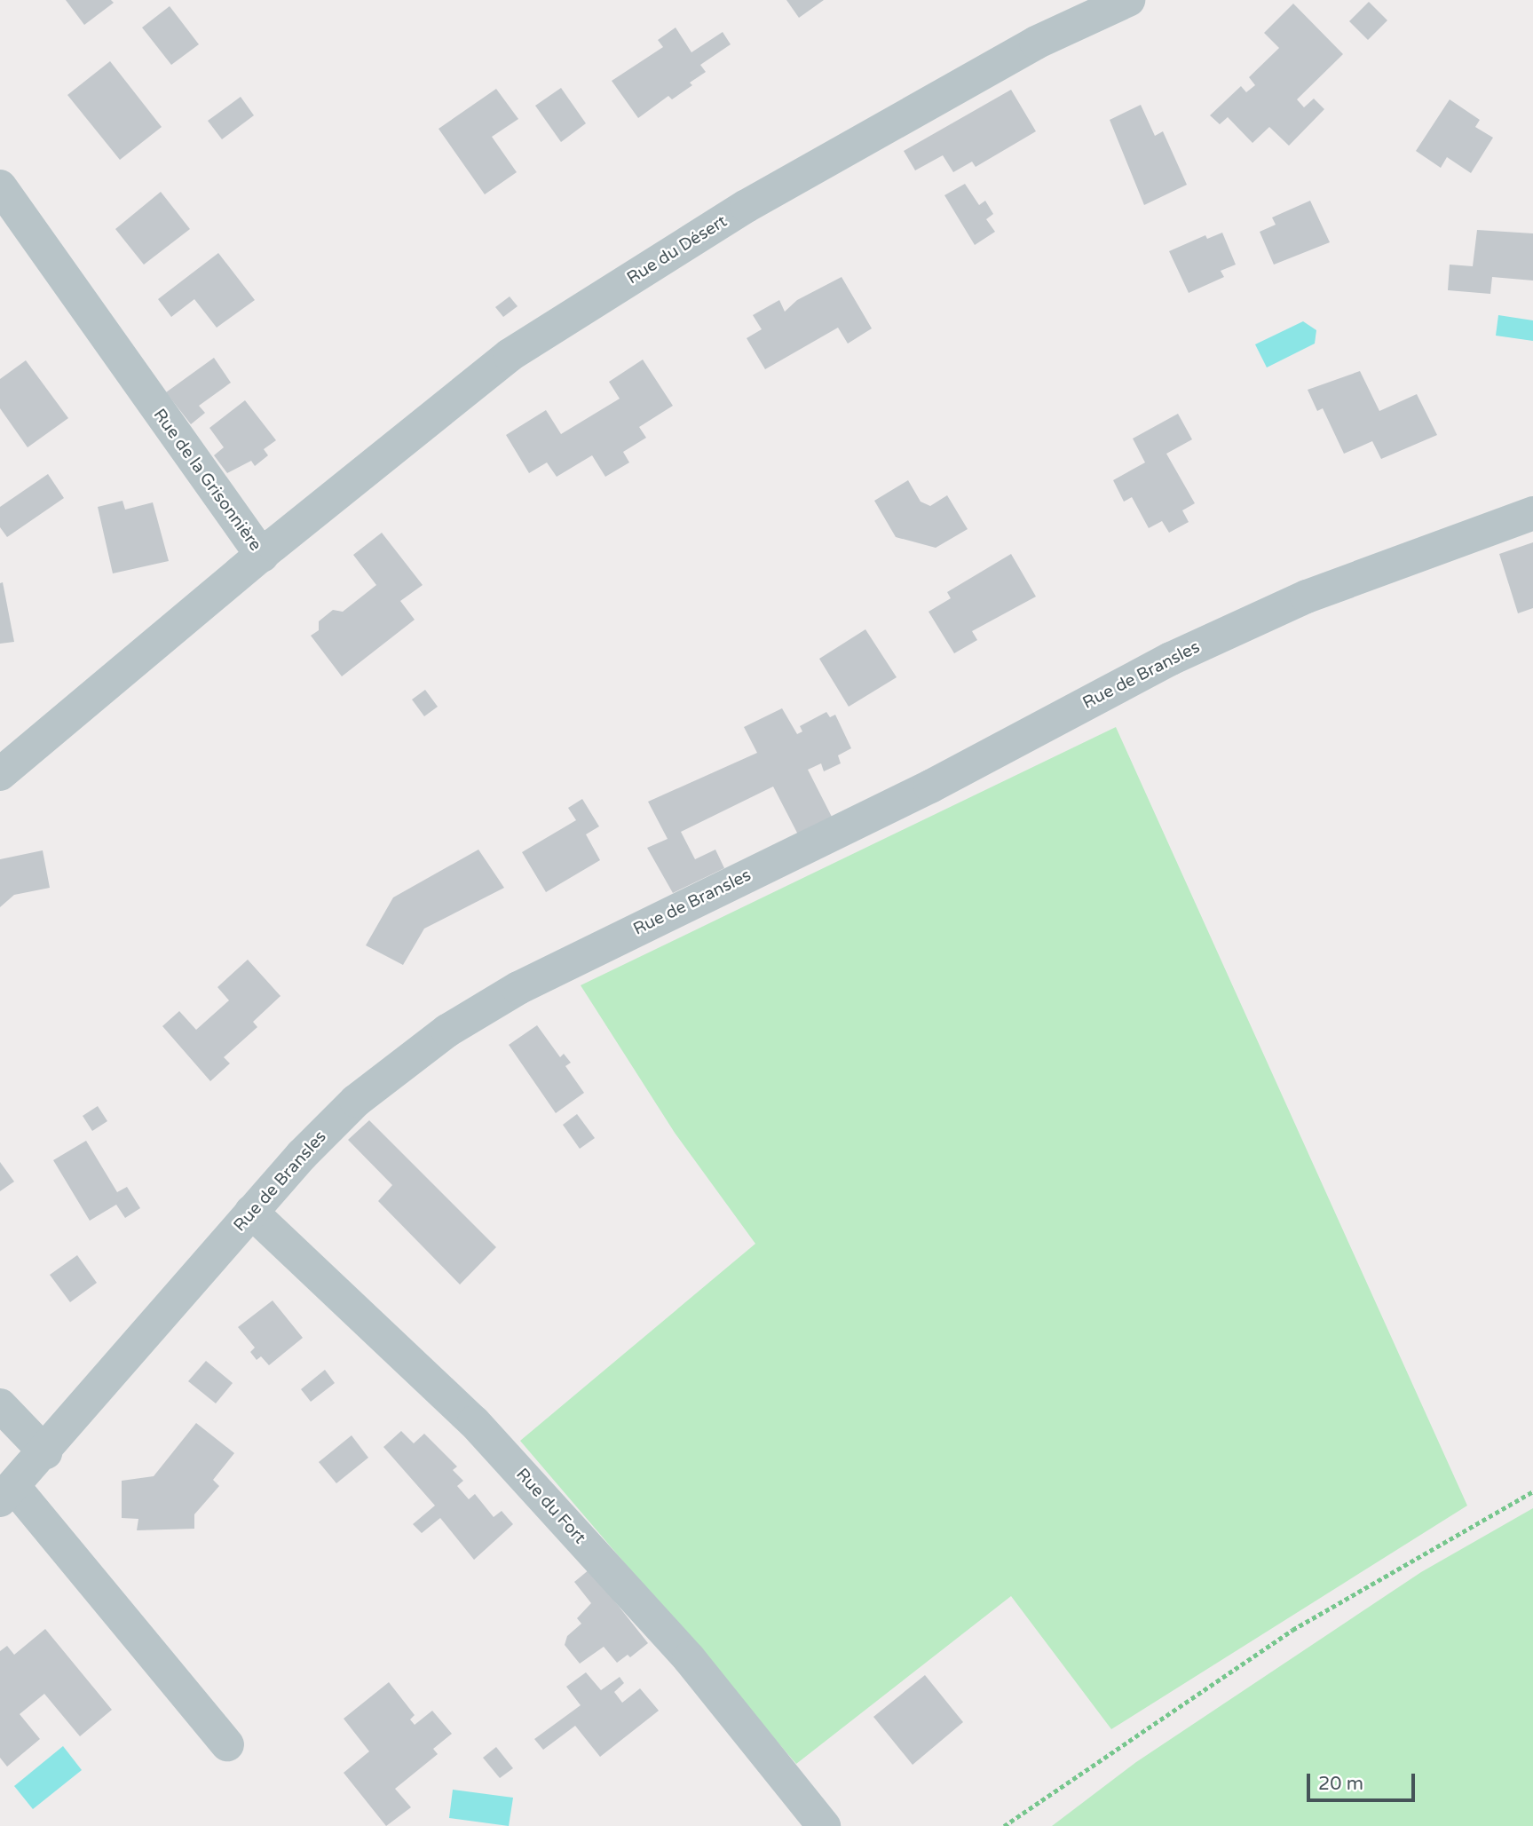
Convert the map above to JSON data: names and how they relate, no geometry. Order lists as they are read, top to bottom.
{
  "streets": {
    "street": [
      "Rue du Désert",
      "Rue de la Grisonnière",
      "Rue de Bransles",
      "Rue du Fort"
    ]
  },
  "crossings": [
    ["Rue du Désert", "Rue de la Grisonnière"],
    ["Rue de Bransles", "Rue du Fort"]
  ],
  "scale_bar": "20 m"
}
